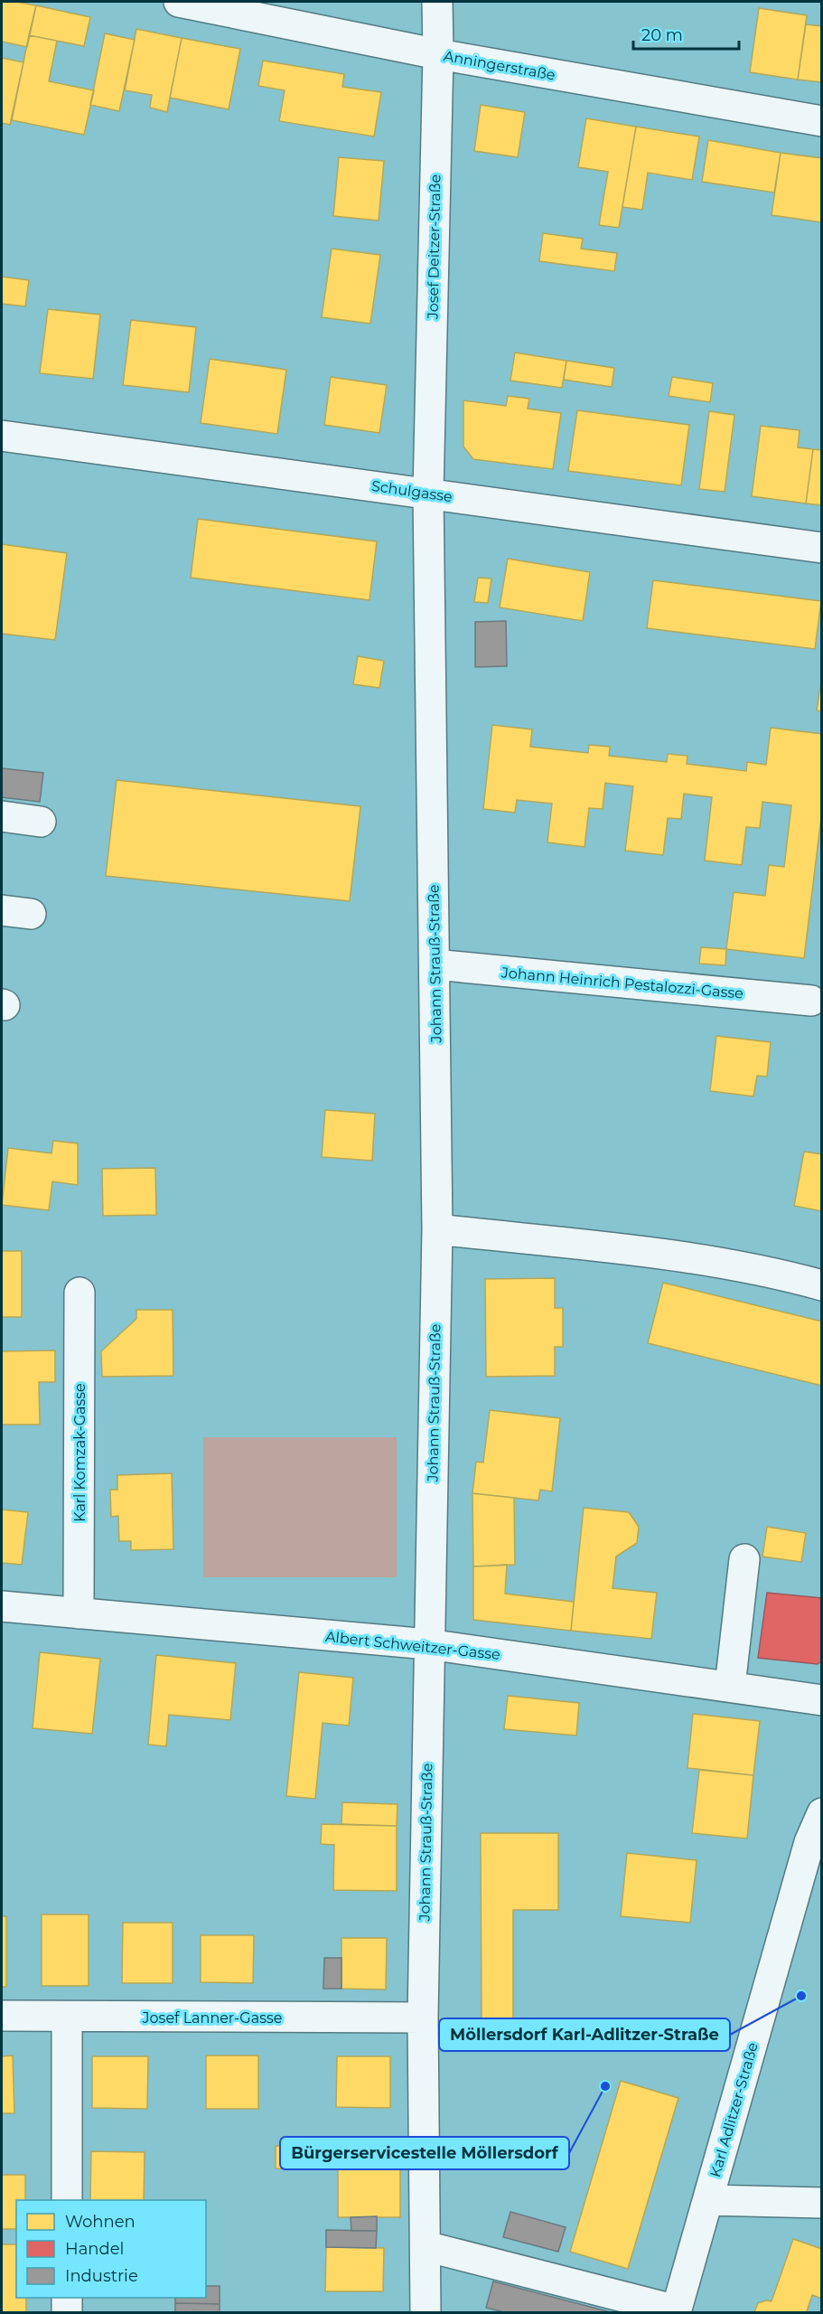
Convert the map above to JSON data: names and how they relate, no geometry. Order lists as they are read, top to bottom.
{
  "streets": {
    "street": [
      "Anningerstraße",
      "Josef Deitzer-Straße",
      "Schulgasse",
      "Johann Strauß-Straße",
      "Johann Heinrich Pestalozzi-Gasse",
      "Karl Komzak-Gasse",
      "Albert Schweitzer-Gasse",
      "Josef Lanner-Gasse",
      "Karl Adlitzer-Straße"
    ]
  },
  "crossings": [
    ["Anningerstraße", "Josef Deitzer-Straße"],
    ["Josef Deitzer-Straße", "Schulgasse"],
    ["Josef Deitzer-Straße", "Johann Strauß-Straße"],
    ["Schulgasse", "Johann Strauß-Straße"],
    ["Johann Strauß-Straße", "Johann Heinrich Pestalozzi-Gasse"],
    ["Johann Strauß-Straße", "Albert Schweitzer-Gasse"],
    ["Johann Strauß-Straße", "Josef Lanner-Gasse"],
    ["Karl Komzak-Gasse", "Albert Schweitzer-Gasse"]
  ],
  "places": ["Möllersdorf Karl-Adlitzer-Straße", "Bürgerservicestelle Möllersdorf"],
  "legend": ["Wohnen", "Handel", "Industrie"],
  "scale_bar": "20 m"
}
